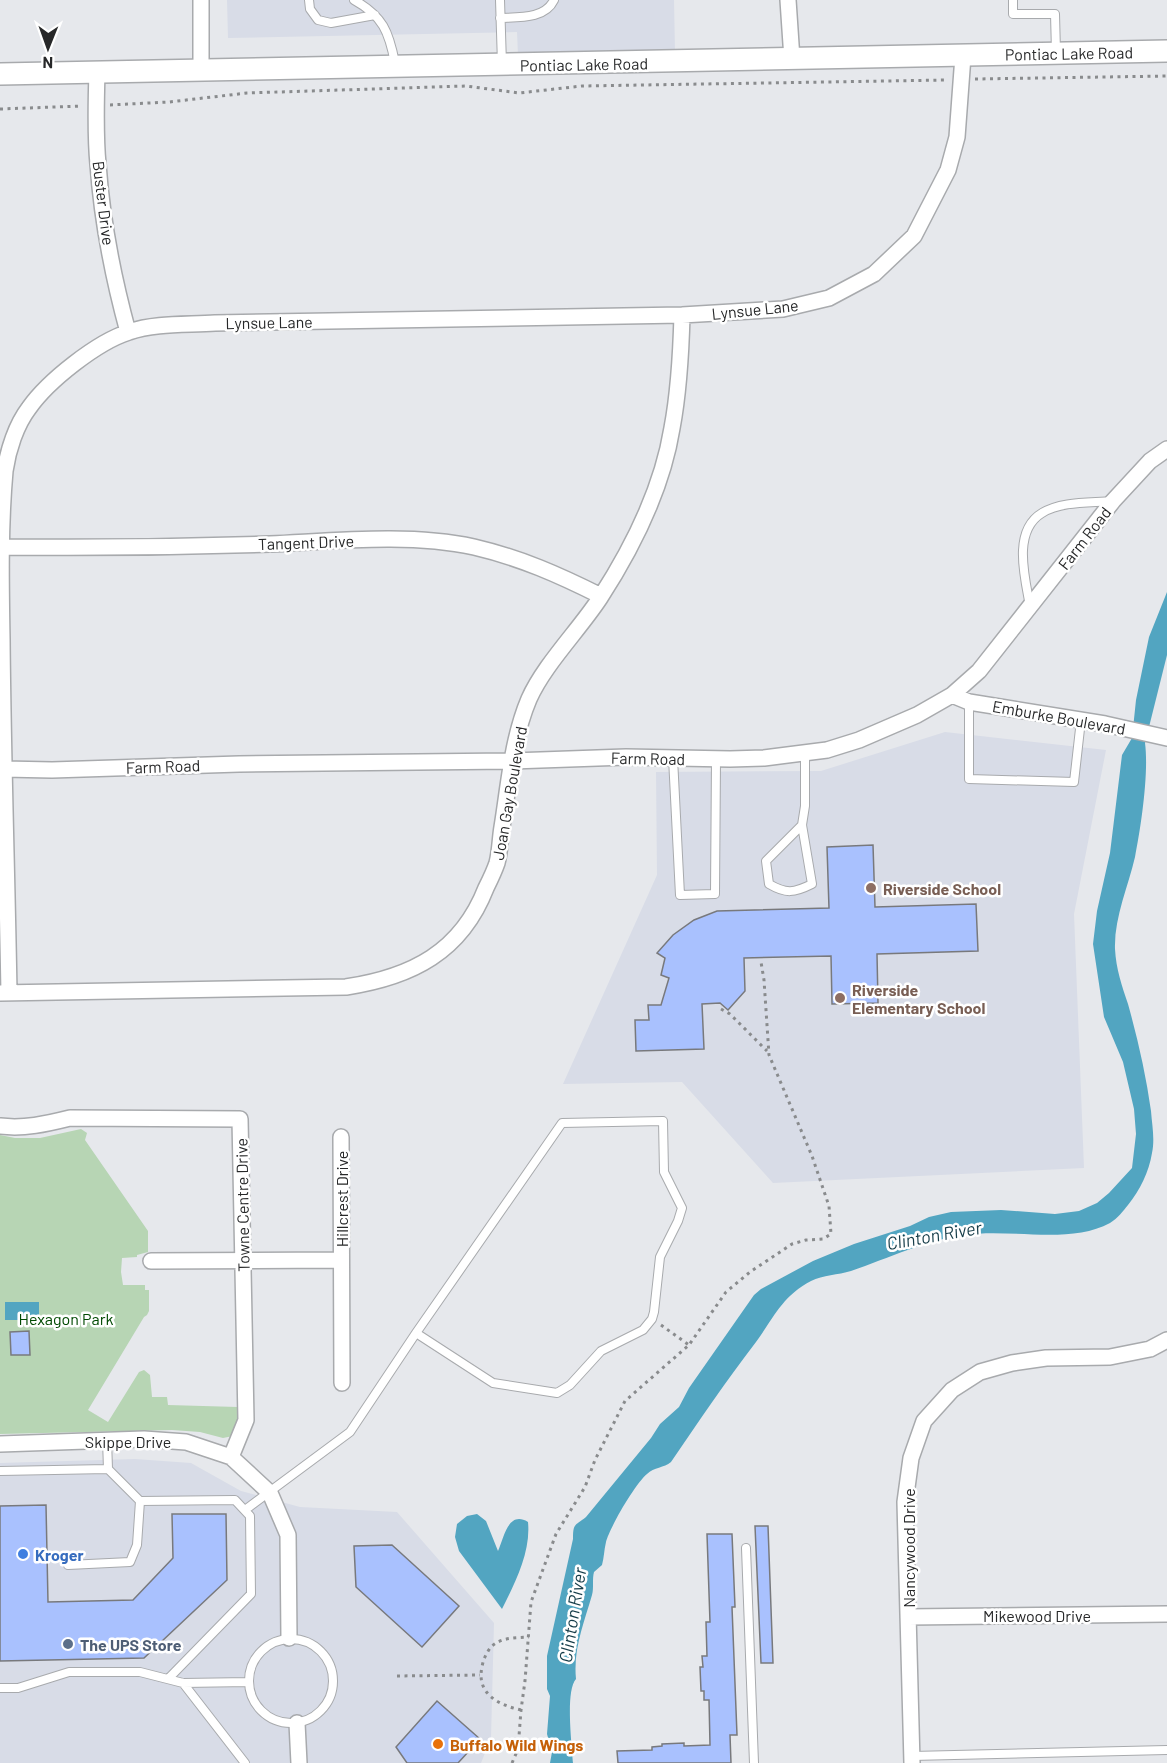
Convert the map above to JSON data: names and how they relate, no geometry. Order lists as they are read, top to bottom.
{
  "streets": {
    "street": [
      "Pontiac Lake Road",
      "Buster Drive",
      "Lynsue Lane",
      "Farm Road",
      "Tangent Drive",
      "Emburke Boulevard",
      "Joan Gay Boulevard",
      "Hillcrest Drive",
      "Towne Centre Drive",
      "Skippe Drive",
      "Nancywood Drive",
      "Mikewood Drive"
    ]
  },
  "crossings": [
    ["Pontiac Lake Road", "Buster Drive"],
    ["Pontiac Lake Road", "Lynsue Lane"],
    ["Buster Drive", "Lynsue Lane"],
    ["Lynsue Lane", "Farm Road"],
    ["Lynsue Lane", "Tangent Drive"],
    ["Lynsue Lane", "Joan Gay Boulevard"],
    ["Farm Road", "Emburke Boulevard"],
    ["Farm Road", "Joan Gay Boulevard"],
    ["Tangent Drive", "Joan Gay Boulevard"],
    ["Hillcrest Drive", "Towne Centre Drive"],
    ["Towne Centre Drive", "Skippe Drive"],
    ["Nancywood Drive", "Mikewood Drive"]
  ],
  "water": ["Clinton River"],
  "parks": ["Hexagon Park"],
  "places": [
    "Riverside School",
    "Riverside Elementary School",
    "Kroger",
    "The UPS Store",
    "Buffalo Wild Wings"
  ],
  "north": "bottom"
}
